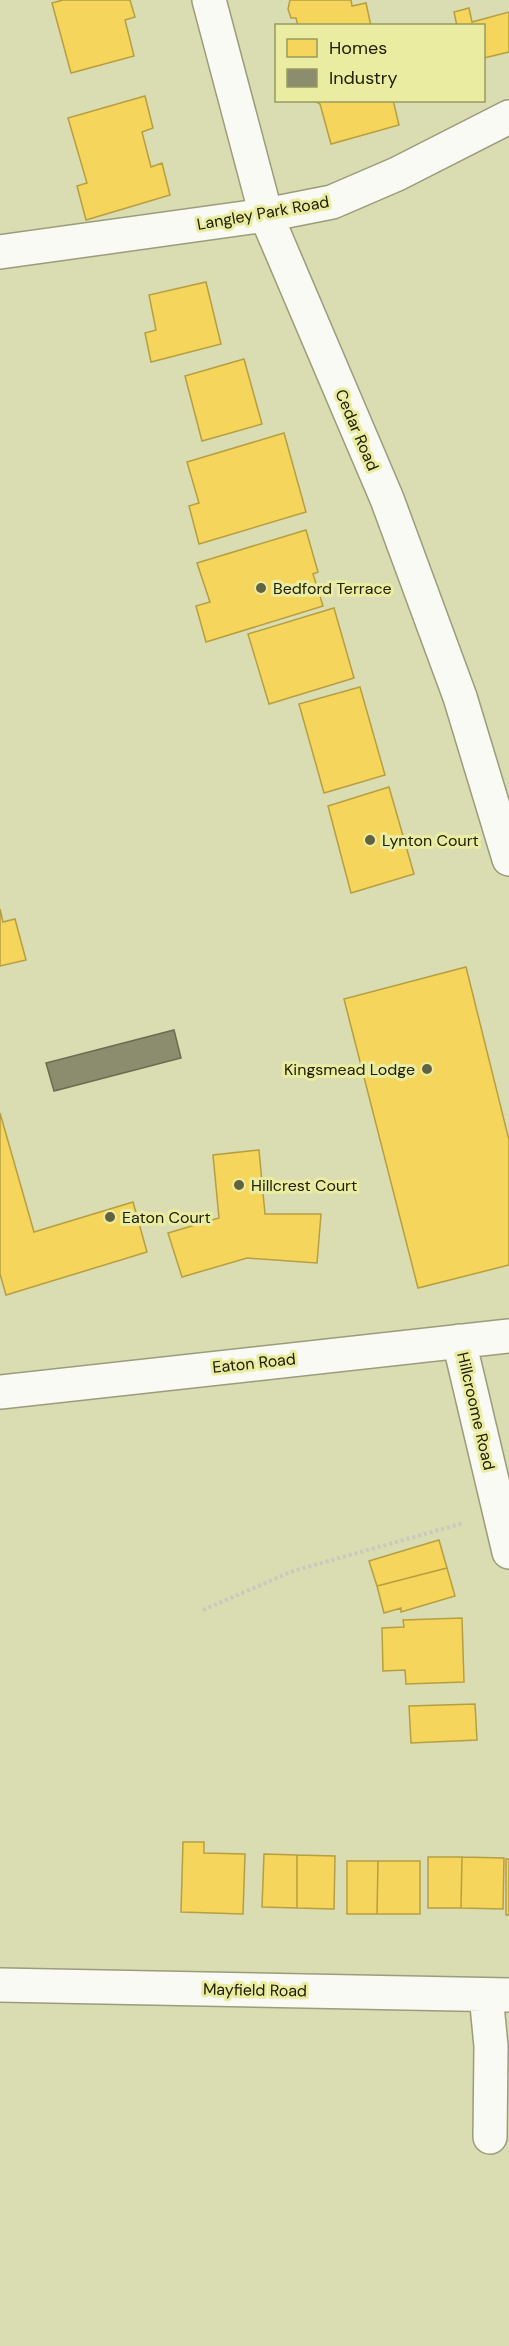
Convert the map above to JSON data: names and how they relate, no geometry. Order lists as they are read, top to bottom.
{
  "streets": {
    "street": [
      "Langley Park Road",
      "Cedar Road",
      "Eaton Road",
      "Hillcroome Road",
      "Mayfield Road"
    ]
  },
  "crossings": [
    ["Langley Park Road", "Cedar Road"],
    ["Eaton Road", "Hillcroome Road"]
  ],
  "places": [
    "Bedford Terrace",
    "Lynton Court",
    "Kingsmead Lodge",
    "Hillcrest Court",
    "Eaton Court"
  ],
  "legend": ["Homes", "Industry"]
}
